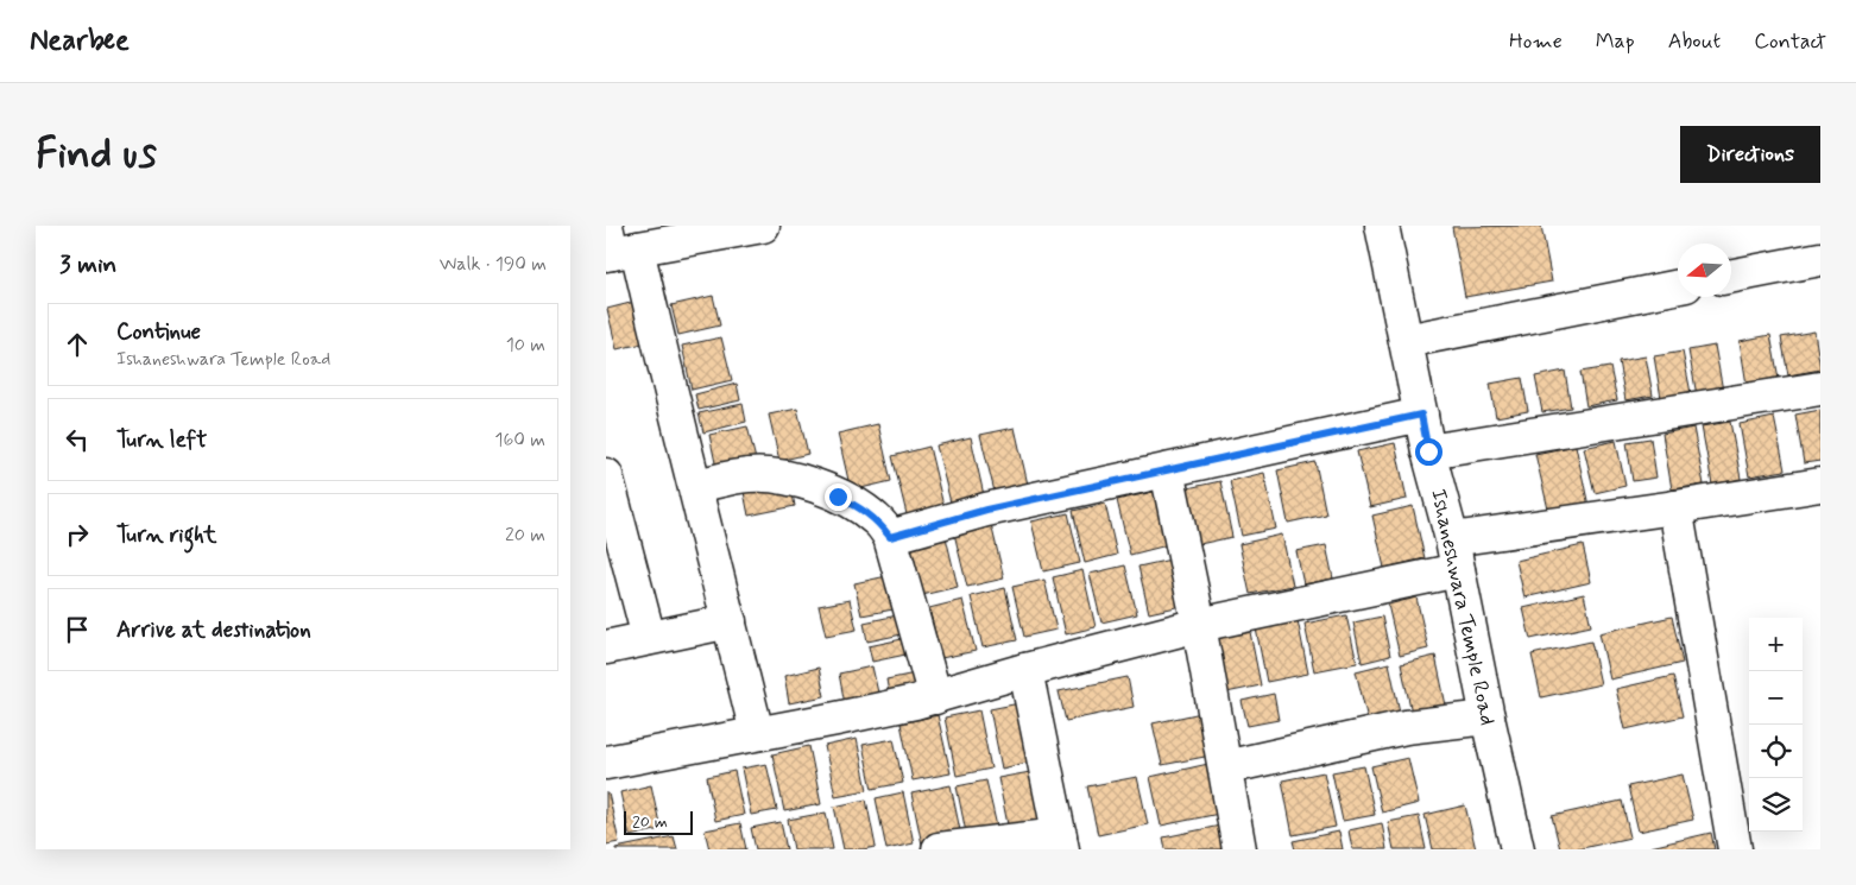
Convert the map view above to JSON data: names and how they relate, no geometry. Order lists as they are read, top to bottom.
{
  "streets": {
    "street": ["Ishaneshwara Temple Road"]
  },
  "scale_bar": "20 m",
  "north": "left",
  "page": {
    "header": "Nearbee",
    "nav": [
      "Home",
      "Map",
      "About",
      "Contact"
    ],
    "buttons": "Directions",
    "title": "Find us",
    "heading": ["3 min", "Walk · 190 m"],
    "list": [
      ["Continue", "Ishaneshwara Temple Road", "10 m"],
      ["Turn left", "160 m"],
      ["Turn right", "20 m"],
      "Arrive at destination"
    ],
    "map_buttons": ["+", "−"],
    "scale": "20 m"
  }
}
